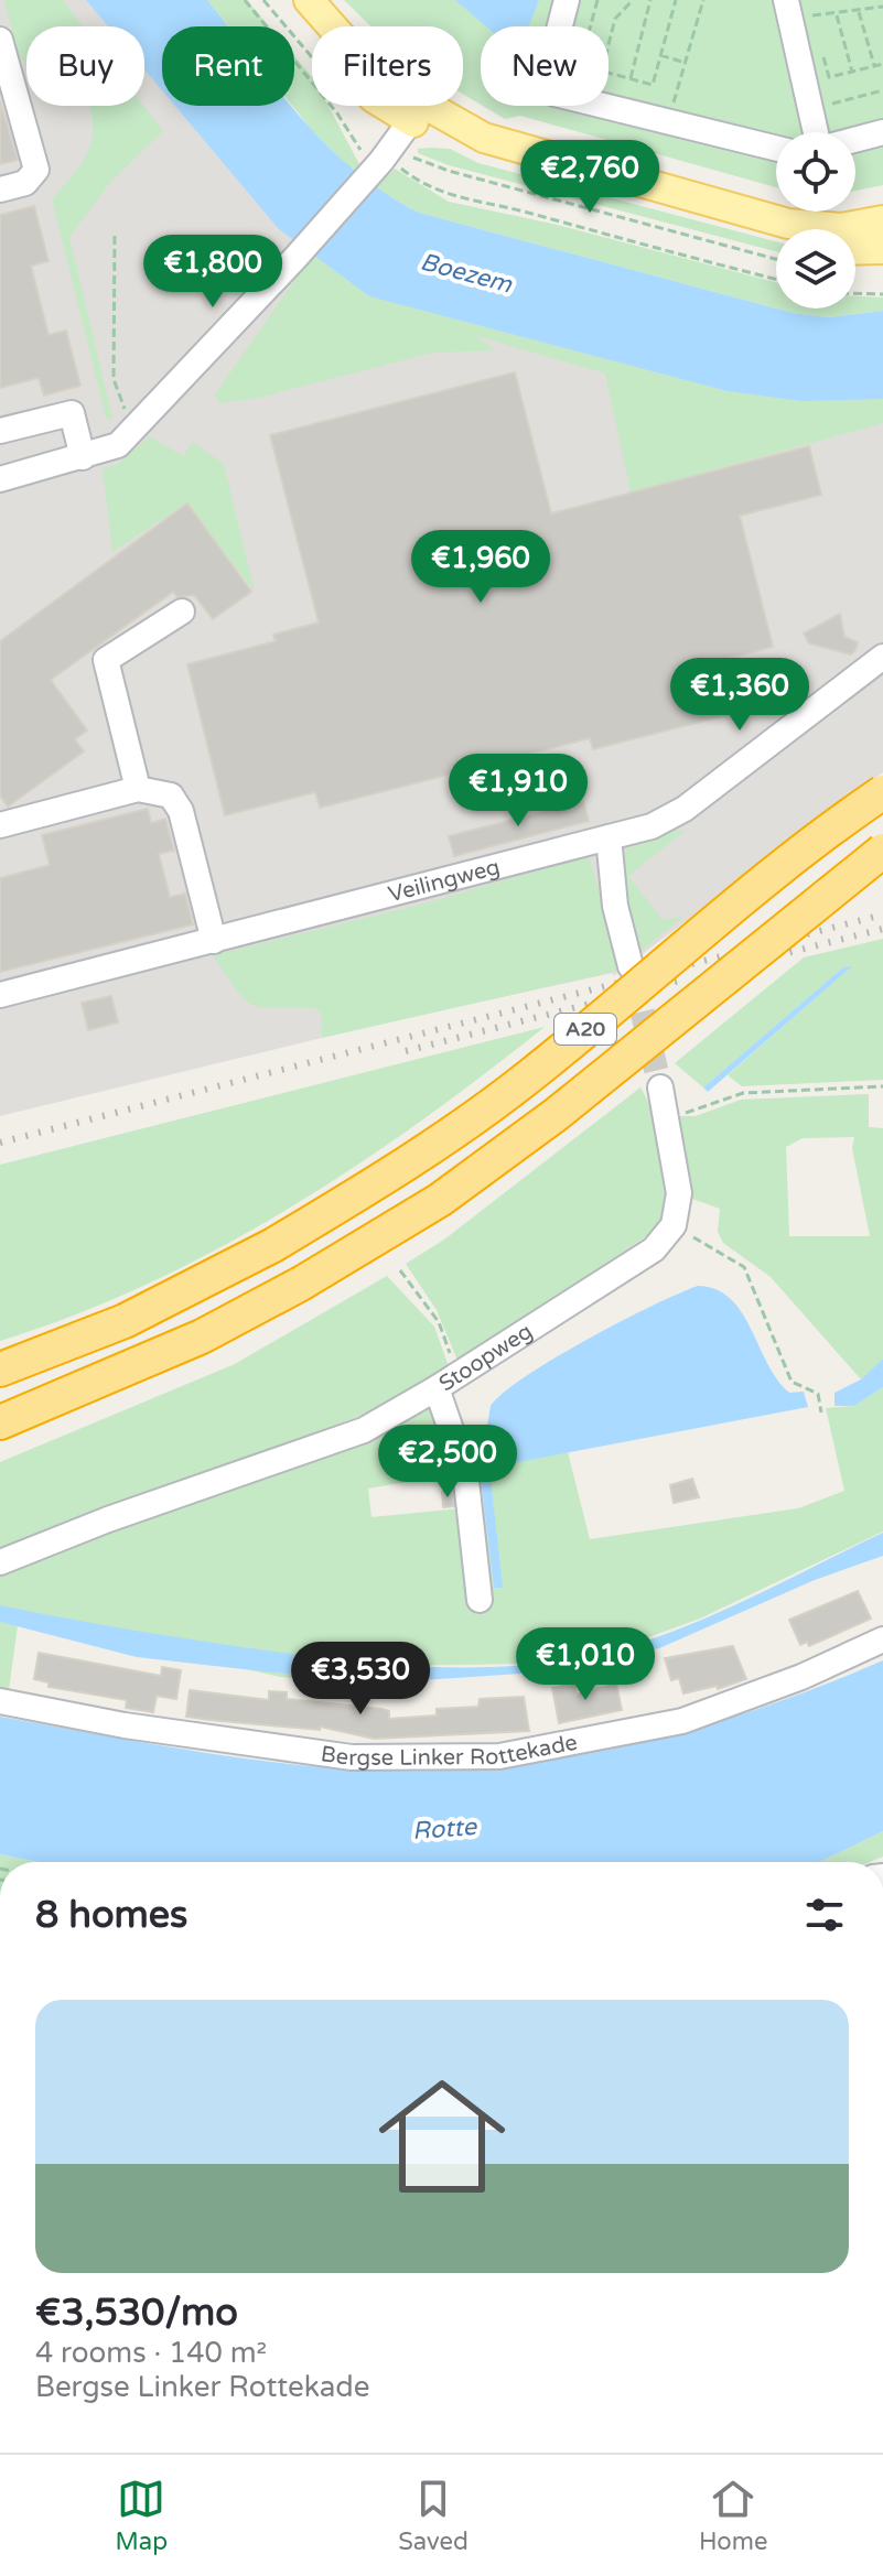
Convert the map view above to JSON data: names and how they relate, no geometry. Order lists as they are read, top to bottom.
{
  "streets": {
    "highway": ["A20"],
    "street": ["Veilingweg", "Stoopweg", "Bergse Linker Rottekade"]
  },
  "water": ["Boezem", "Rotte"],
  "page": {
    "chip": [
      "Buy",
      "Rent",
      "Filters",
      "New"
    ],
    "price": [
      "€2,760",
      "€1,800",
      "€1,960",
      "€1,360",
      "€1,910",
      "€2,500",
      "€1,010",
      "€3,530"
    ],
    "heading": "8 homes",
    "list": [
      {
        "name": "€3,530/mo",
        "note": "4 rooms · 140 m² · Bergse Linker Rottekade"
      }
    ],
    "tabs": ["Map", "Saved", "Home"]
  }
}
